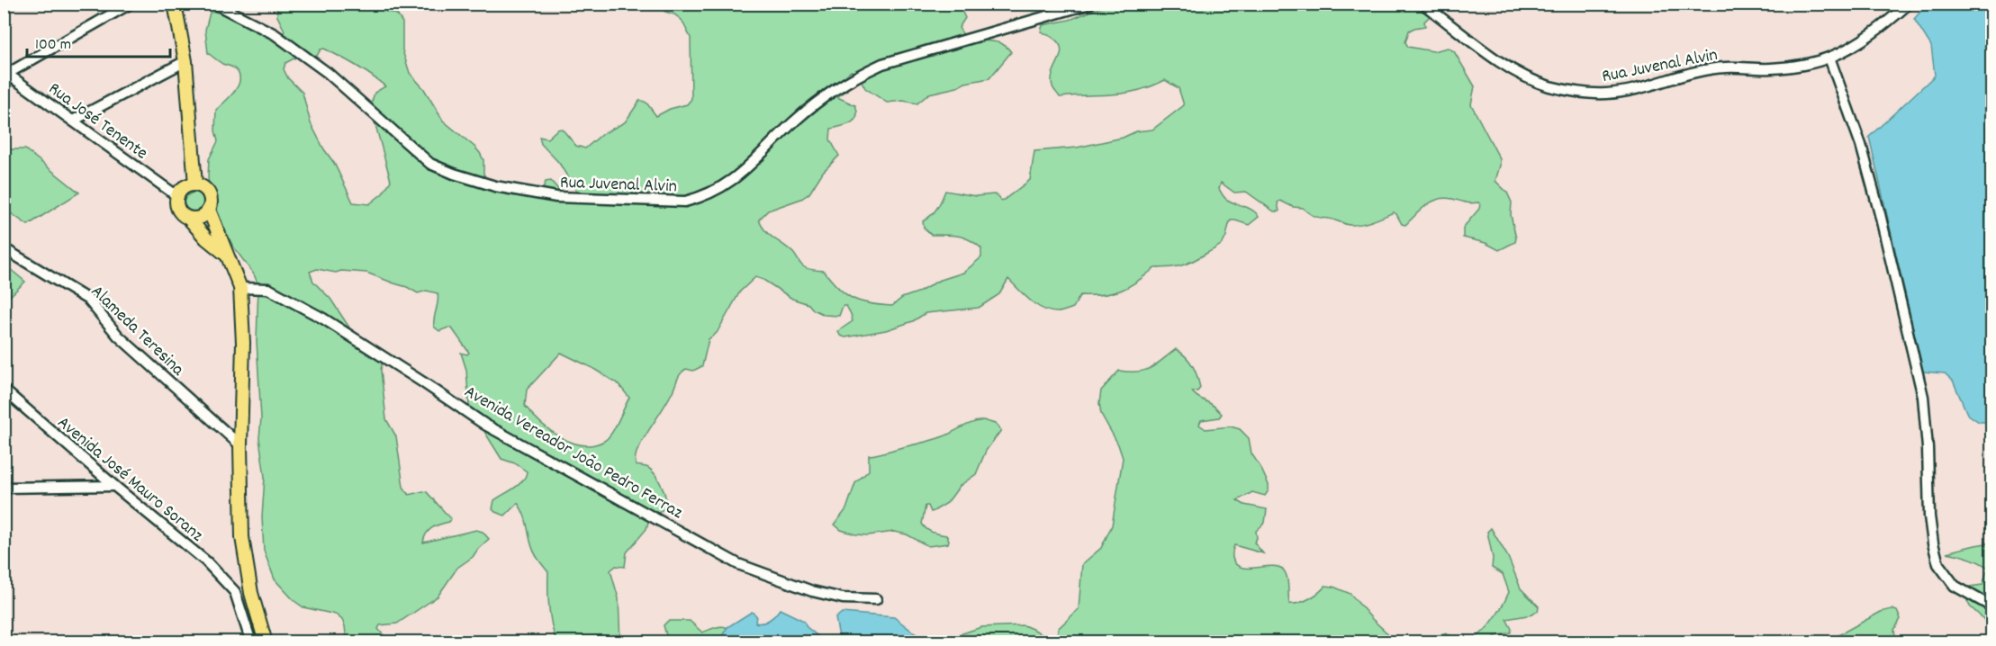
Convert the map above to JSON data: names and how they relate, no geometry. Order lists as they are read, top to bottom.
{
  "streets": {
    "street": [
      "Rua Juvenal Alvin",
      "Rua José Tenente",
      "Alameda Teresina",
      "Avenida Vereador João Pedro Ferraz",
      "Avenida José Mauro Soranz"
    ]
  },
  "scale_bar": "100 m"
}
